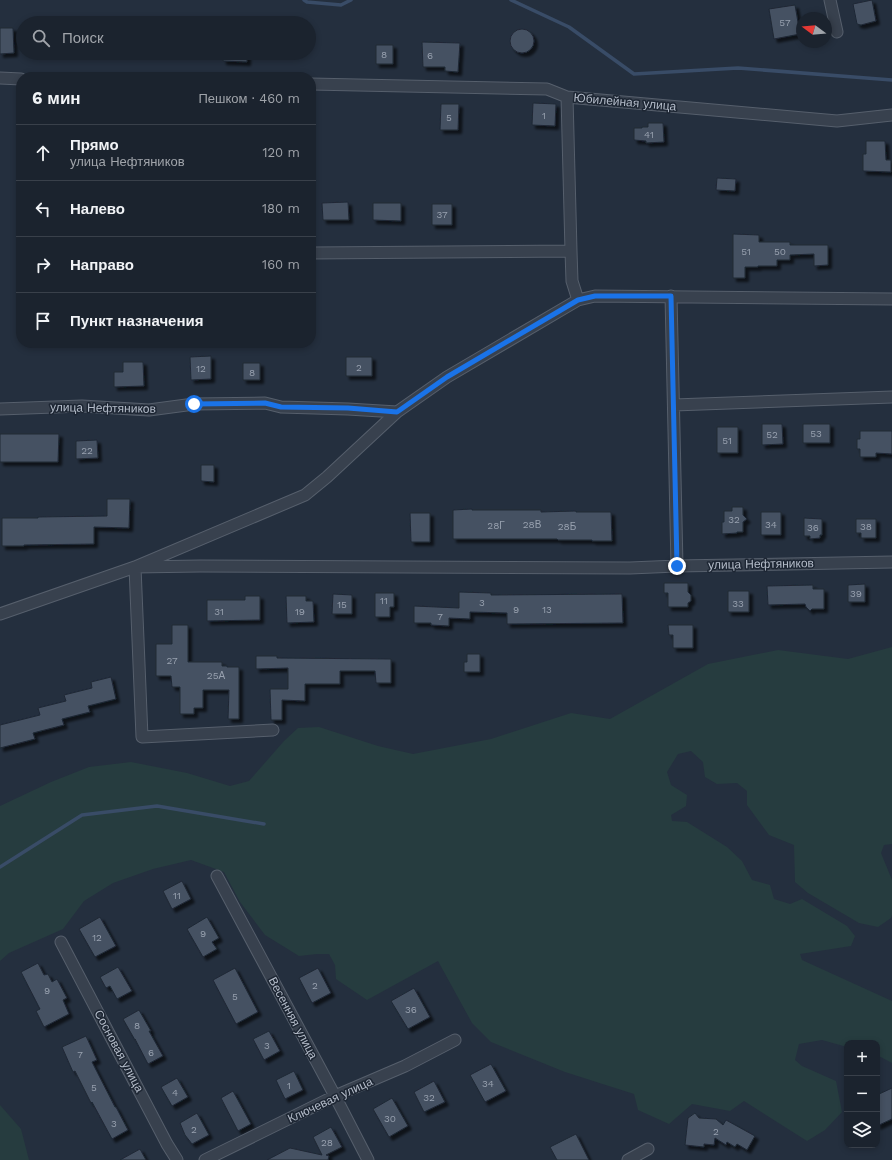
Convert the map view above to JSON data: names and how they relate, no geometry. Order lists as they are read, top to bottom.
{
  "streets": {
    "street": [
      "Юбилейная улица",
      "улица Нефтяников",
      "Весенняя улица",
      "Сосновая улица",
      "Ключевая улица"
    ]
  },
  "crossings": [
    ["Весенняя улица", "Ключевая улица"]
  ],
  "house_numbers": [
    "57",
    "8",
    "6",
    "1",
    "5",
    "41",
    "37",
    "51",
    "50",
    "2",
    "12",
    "8",
    "53",
    "52",
    "51",
    "22",
    "32",
    "28В",
    "34",
    "28Г",
    "28Б",
    "38",
    "36",
    "39",
    "11",
    "3",
    "33",
    "15",
    "9",
    "13",
    "31",
    "19",
    "7",
    "27",
    "25А",
    "11",
    "9",
    "12",
    "2",
    "9",
    "5",
    "36",
    "8",
    "3",
    "6",
    "7",
    "34",
    "1",
    "5",
    "4",
    "32",
    "30",
    "3",
    "2",
    "2",
    "28"
  ],
  "north": "left",
  "page": {
    "search": "Поиск",
    "heading": ["6 мин", "Пешком · 460 m"],
    "list": [
      ["Прямо", "улица Нефтяников", "120 m"],
      ["Налево", "180 m"],
      ["Направо", "160 m"],
      "Пункт назначения"
    ],
    "map_buttons": ["+", "−"]
  }
}
